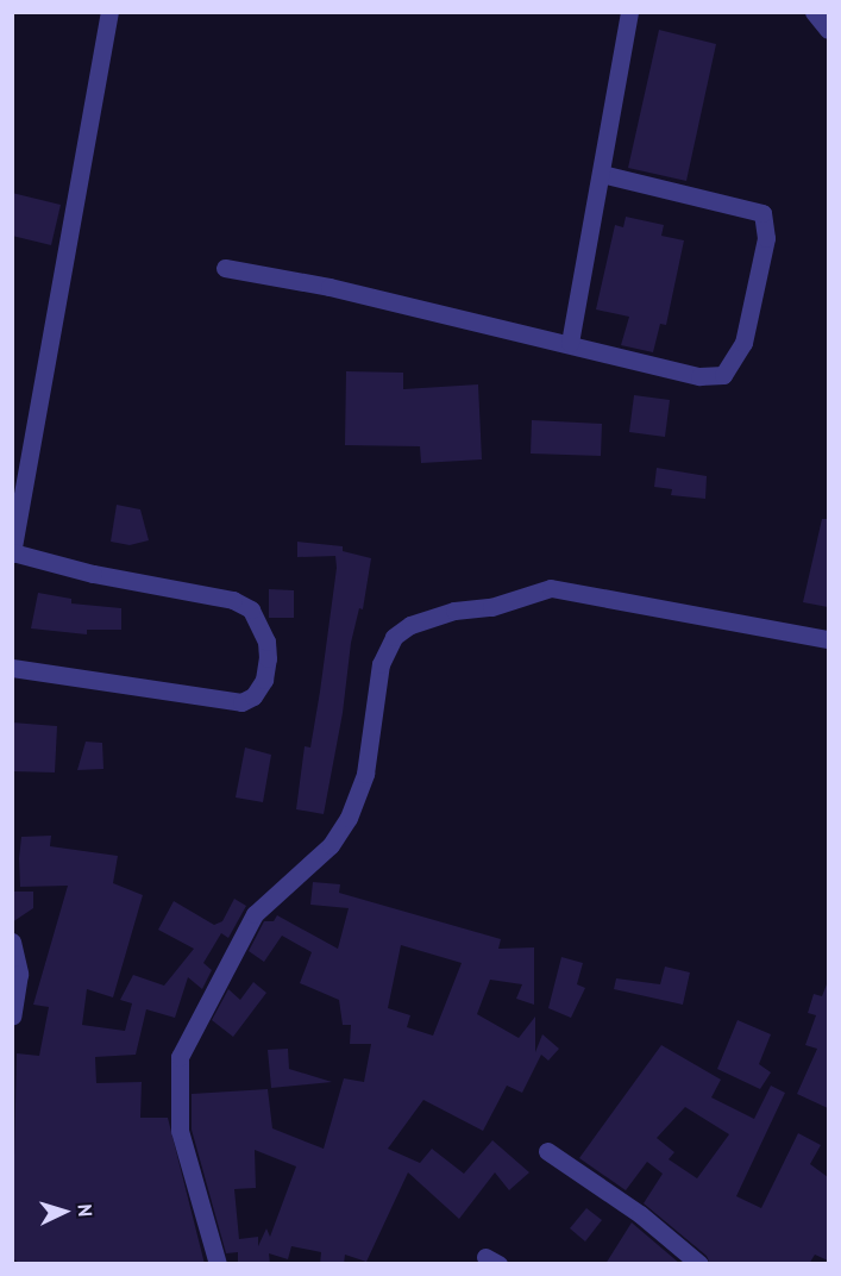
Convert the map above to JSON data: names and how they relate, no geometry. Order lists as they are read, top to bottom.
{
  "north": "right"
}
